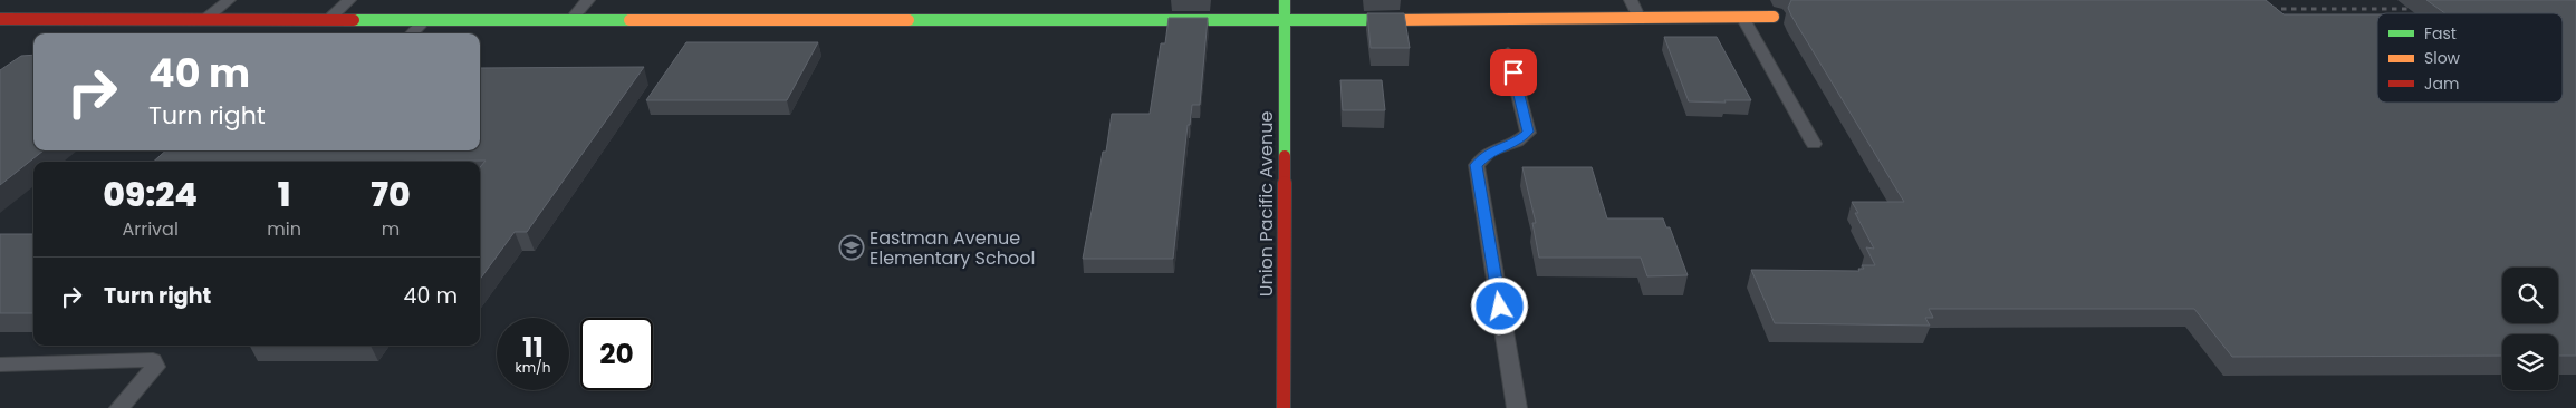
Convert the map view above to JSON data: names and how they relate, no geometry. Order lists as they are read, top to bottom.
{
  "streets": {
    "street": ["Union Pacific Avenue"]
  },
  "places": {
    "school or university": ["Eastman Avenue Elementary School"]
  },
  "legend": ["Fast", "Slow", "Jam"],
  "page": {
    "turn": ["40 m", "Turn right"],
    "eta": [
      "09:24",
      "Arrival",
      "1",
      "min",
      "70",
      "m"
    ],
    "list": [
      {
        "name": "Turn right",
        "value": "40 m"
      }
    ],
    "speed": "11 km/h",
    "limit": "20"
  }
}
